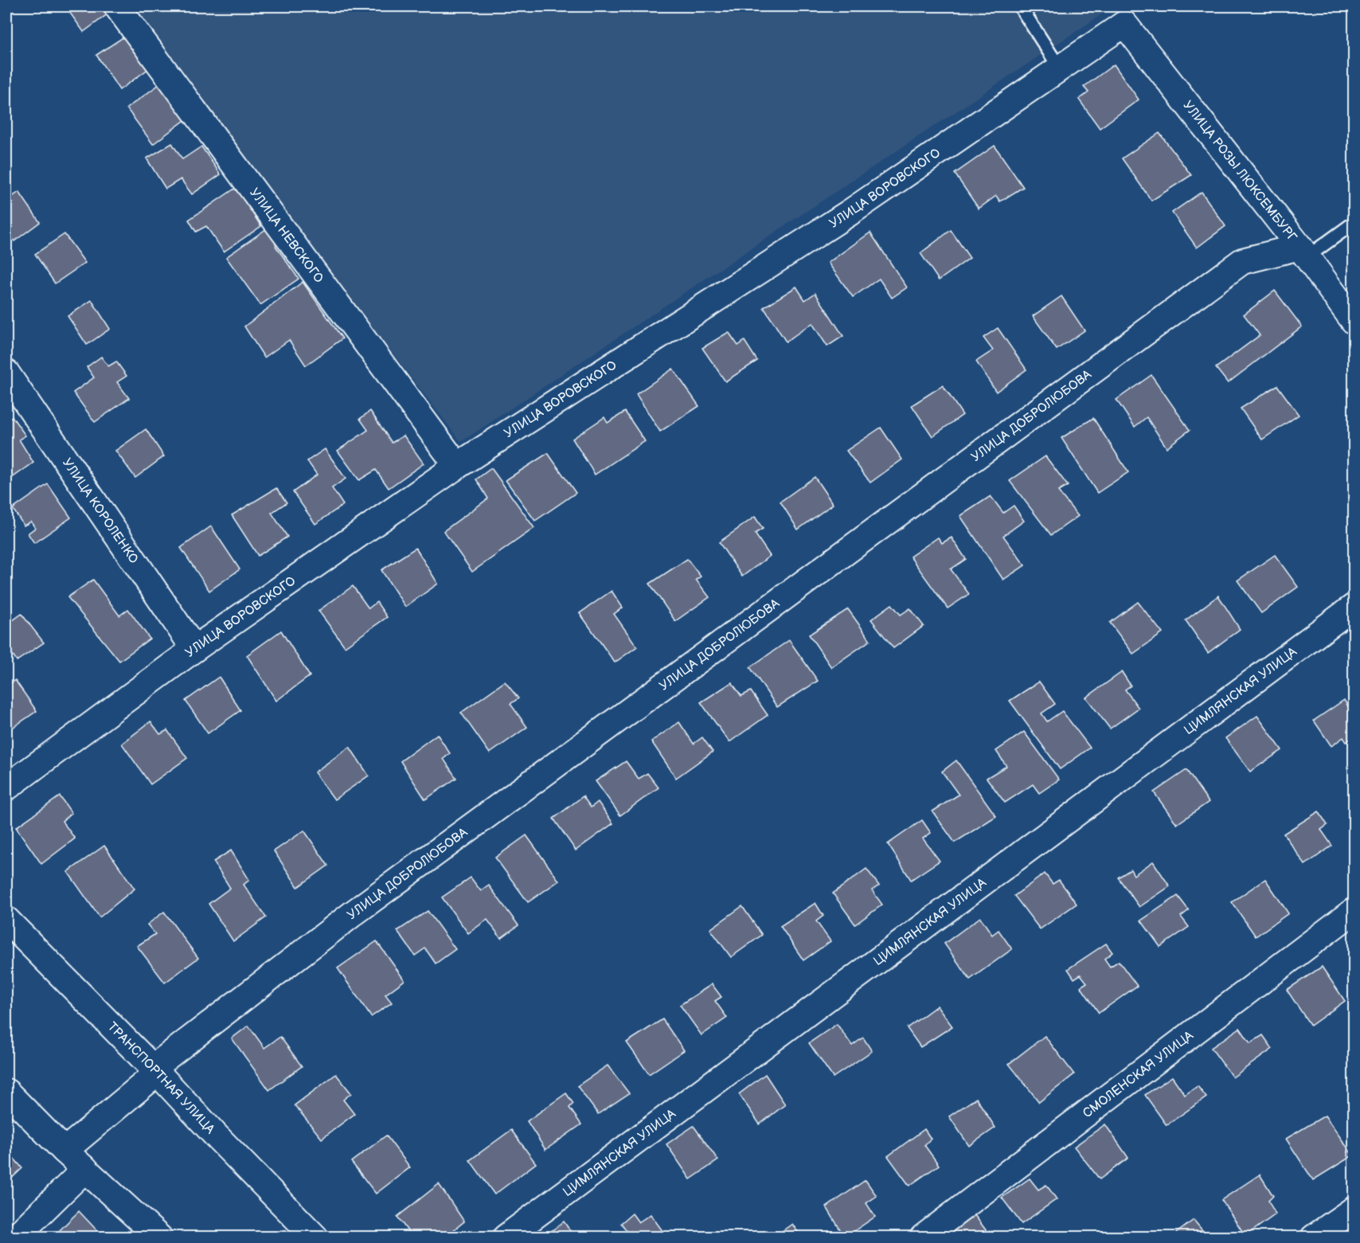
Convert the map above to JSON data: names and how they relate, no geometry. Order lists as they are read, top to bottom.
{
  "streets": {
    "street": [
      "УЛИЦА РОЗЫ ЛЮКСЕМБУРГ",
      "УЛИЦА ВОРОВСКОГО",
      "УЛИЦА НЕВСКОГО",
      "УЛИЦА ДОБРОЛЮБОВА",
      "УЛИЦА КОРОЛЕНКО",
      "ЦИМЛЯНСКАЯ УЛИЦА",
      "СМОЛЕНСКАЯ УЛИЦА",
      "ТРАНСПОРТНАЯ УЛИЦА"
    ]
  },
  "crossings": [
    ["УЛИЦА РОЗЫ ЛЮКСЕМБУРГ", "УЛИЦА ВОРОВСКОГО"],
    ["УЛИЦА РОЗЫ ЛЮКСЕМБУРГ", "УЛИЦА ДОБРОЛЮБОВА"],
    ["УЛИЦА ВОРОВСКОГО", "УЛИЦА НЕВСКОГО"],
    ["УЛИЦА ВОРОВСКОГО", "УЛИЦА КОРОЛЕНКО"],
    ["УЛИЦА ДОБРОЛЮБОВА", "ТРАНСПОРТНАЯ УЛИЦА"]
  ]
}
